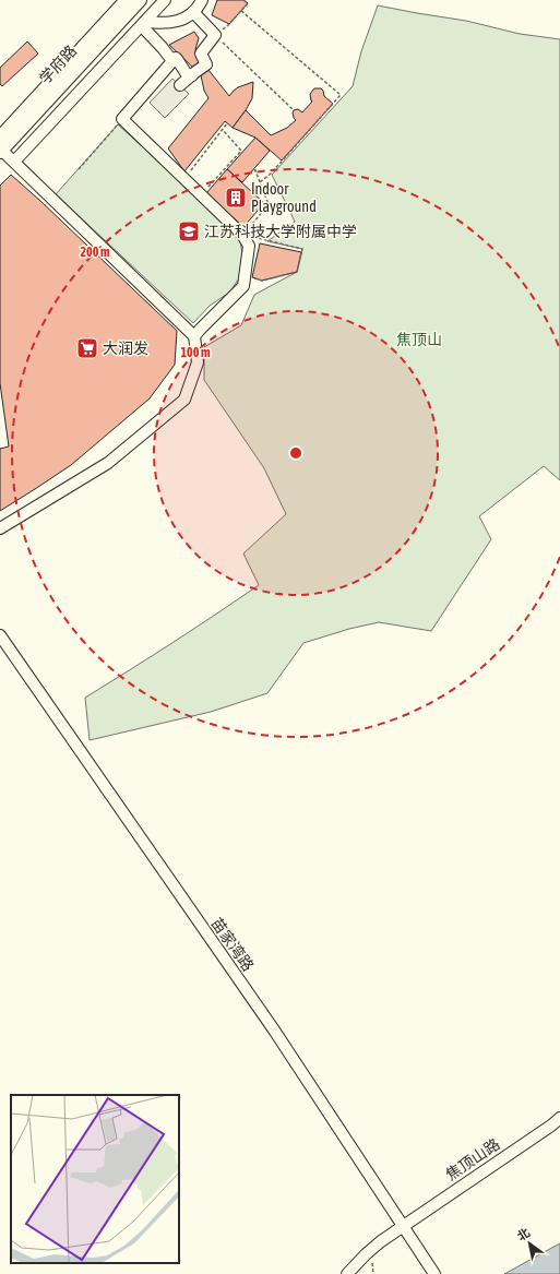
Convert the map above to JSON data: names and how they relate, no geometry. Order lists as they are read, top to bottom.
{
  "streets": {
    "main road": ["学府路"],
    "street": ["苗家湾路", "焦顶山路"]
  },
  "crossings": [
    ["苗家湾路", "焦顶山路"]
  ],
  "parks": ["焦顶山"],
  "places": {
    "building": ["Indoor Playground"],
    "school or university": ["江苏科技大学附属中学"],
    "supermarket": ["大润发"]
  },
  "north": "top left",
  "rings": ["200 m", "100 m"]
}
